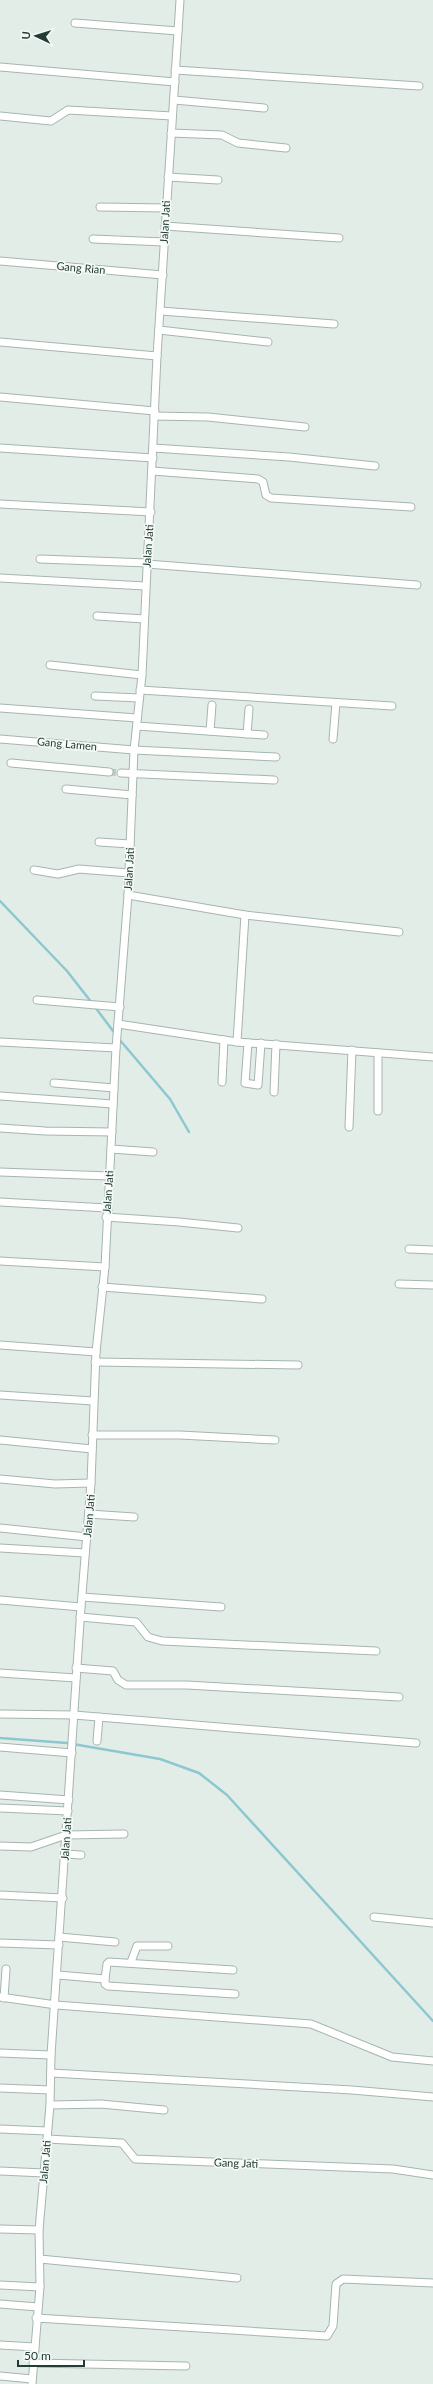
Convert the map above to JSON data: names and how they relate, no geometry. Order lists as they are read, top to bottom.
{
  "streets": {
    "street": [
      "Jalan Jati",
      "Gang Rian",
      "Gang Lamen",
      "Gang Jati"
    ]
  },
  "crossings": [
    ["Jalan Jati", "Gang Rian"],
    ["Jalan Jati", "Gang Lamen"],
    ["Jalan Jati", "Gang Jati"]
  ],
  "scale_bar": "50 m",
  "north": "left"
}
